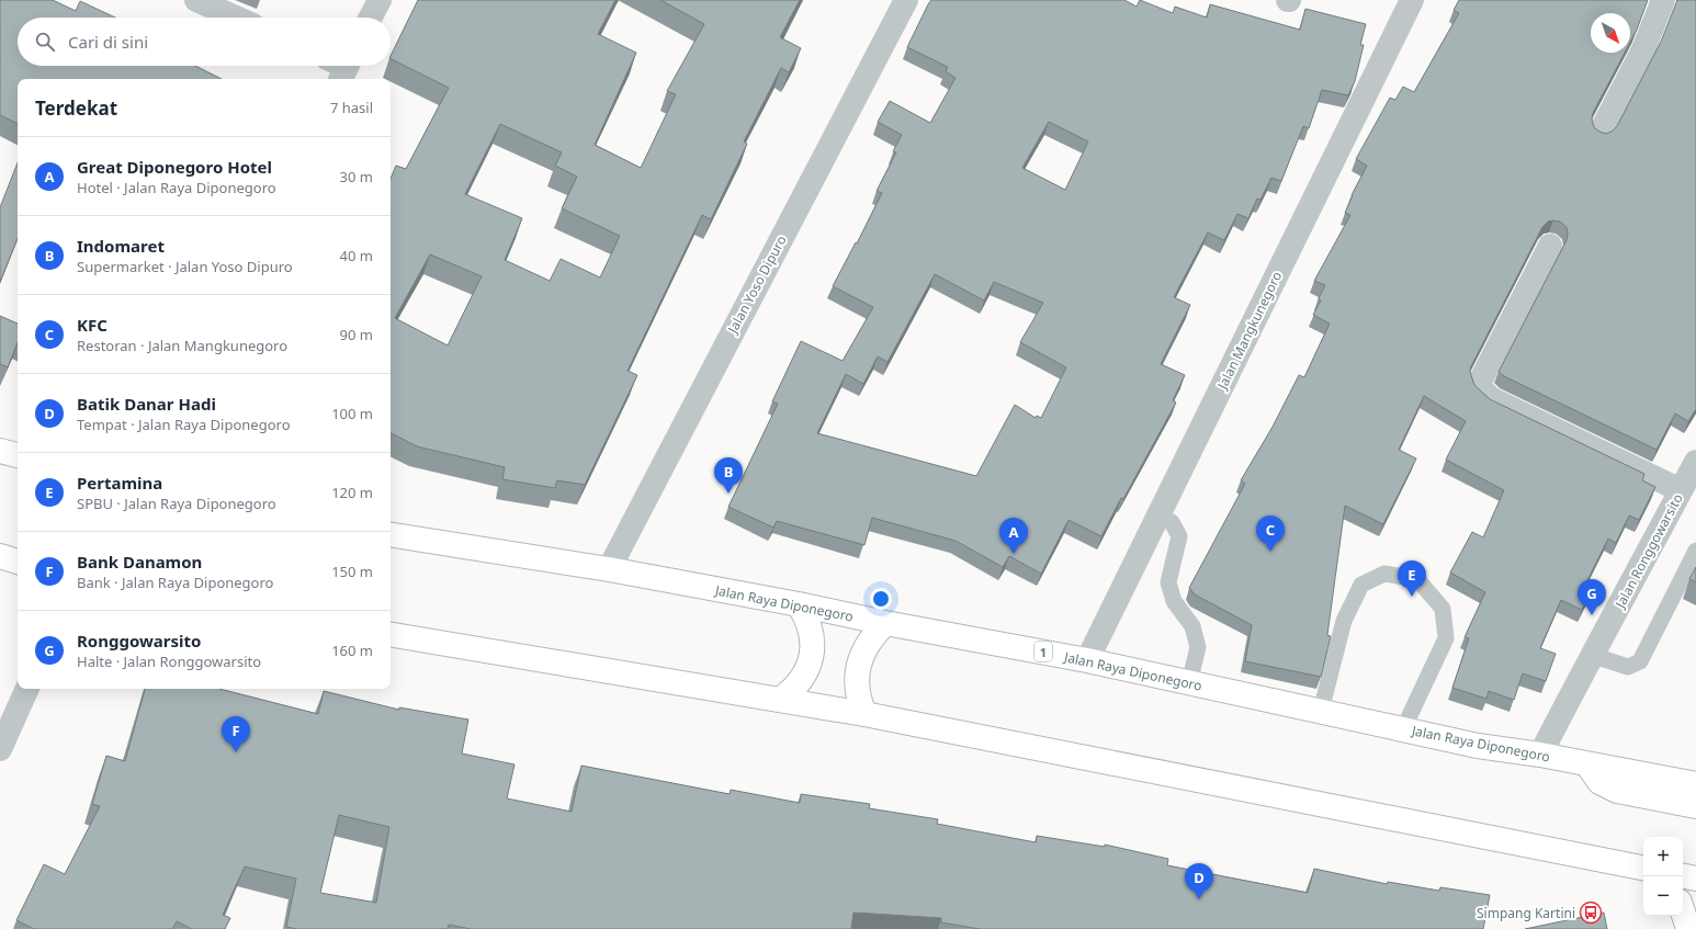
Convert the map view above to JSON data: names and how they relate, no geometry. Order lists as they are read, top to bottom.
{
  "streets": {
    "highway": ["Jalan Raya Diponegoro", "1"],
    "street": ["Jalan Yoso Dipuro", "Jalan Mangkunegoro", "Jalan Ronggowarsito"]
  },
  "crossings": [
    ["Jalan Yoso Dipuro", "Jalan Raya Diponegoro"],
    ["Jalan Mangkunegoro", "Jalan Raya Diponegoro"],
    ["Jalan Ronggowarsito", "Jalan Raya Diponegoro"]
  ],
  "places": {
    "bus stop": ["Simpang Kartini"]
  },
  "north": "bottom right",
  "page": {
    "search": "Cari di sini",
    "heading": ["Terdekat", "7 hasil"],
    "list": [
      {
        "mark": "A",
        "name": "Great Diponegoro Hotel",
        "note": "Hotel · Jalan Raya Diponegoro",
        "value": "30 m"
      },
      {
        "mark": "B",
        "name": "Indomaret",
        "note": "Supermarket · Jalan Yoso Dipuro",
        "value": "40 m"
      },
      {
        "mark": "C",
        "name": "KFC",
        "note": "Restoran · Jalan Mangkunegoro",
        "value": "90 m"
      },
      {
        "mark": "D",
        "name": "Batik Danar Hadi",
        "note": "Tempat · Jalan Raya Diponegoro",
        "value": "100 m"
      },
      {
        "mark": "E",
        "name": "Pertamina",
        "note": "SPBU · Jalan Raya Diponegoro",
        "value": "120 m"
      },
      {
        "mark": "F",
        "name": "Bank Danamon",
        "note": "Bank · Jalan Raya Diponegoro",
        "value": "150 m"
      },
      {
        "mark": "G",
        "name": "Ronggowarsito",
        "note": "Halte · Jalan Ronggowarsito",
        "value": "160 m"
      }
    ],
    "pins": [
      "B",
      "C",
      "A",
      "E",
      "G",
      "F",
      "D"
    ],
    "map_buttons": ["+", "−"]
  }
}
